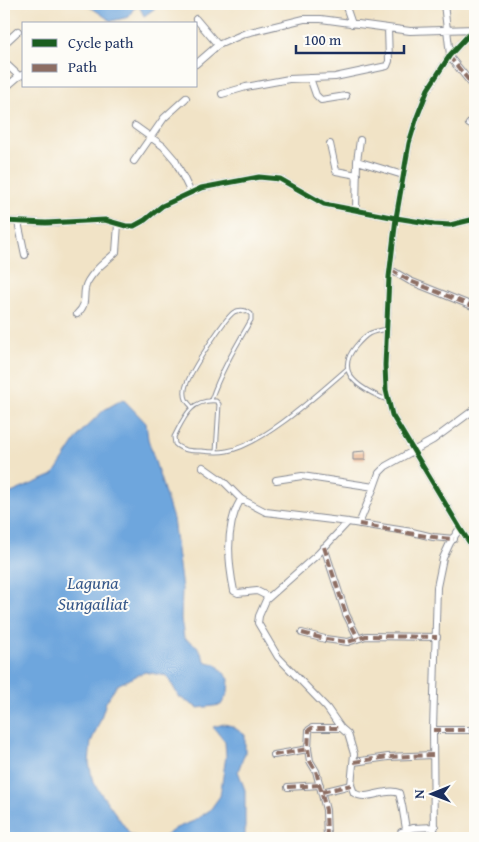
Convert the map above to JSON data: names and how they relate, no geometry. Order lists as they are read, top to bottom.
{
  "water": ["Laguna Sungailiat"],
  "legend": ["Cycle path", "Path"],
  "scale_bar": "100 m",
  "north": "left"
}
